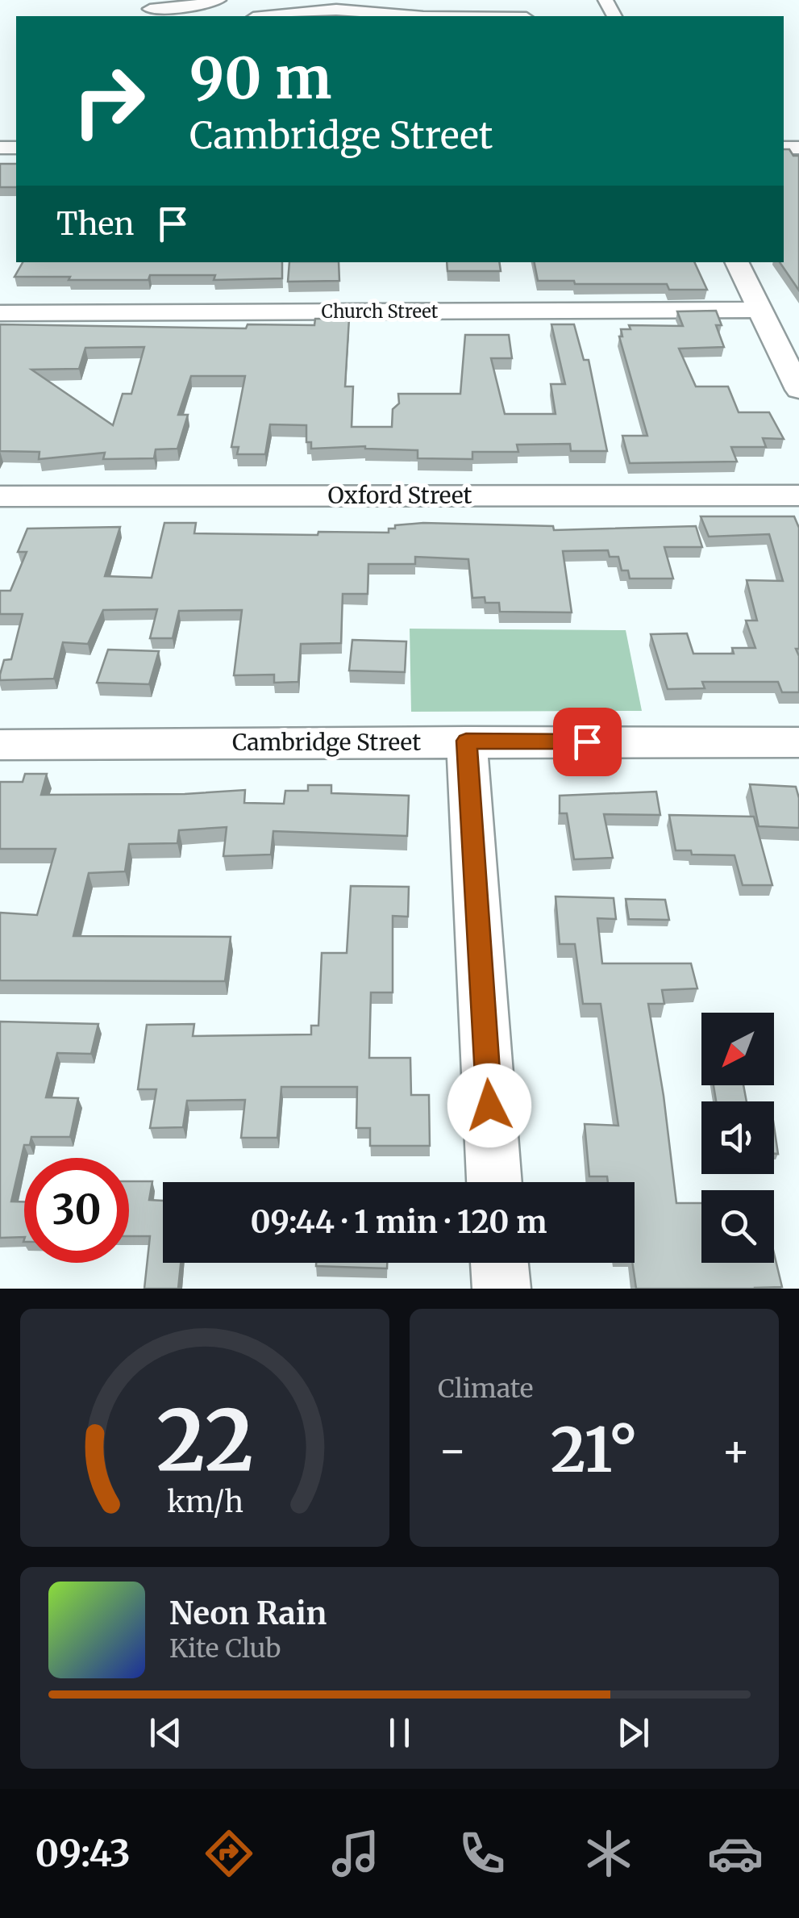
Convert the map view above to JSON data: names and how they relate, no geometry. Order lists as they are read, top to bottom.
{
  "streets": {
    "street": ["Church Street", "Oxford Street", "Cambridge Street"]
  },
  "north": "bottom left",
  "page": {
    "turn": ["90 m", "Cambridge Street"],
    "then": "Then",
    "limit": "30",
    "trip": "09:44 · 1 min · 120 m",
    "tile": "Climate",
    "heat": ["−", "21°", "+"],
    "song": ["Neon Rain", "Kite Club"],
    "tabs": "09:43",
    "gauge": ["22", "km/h"]
  }
}
